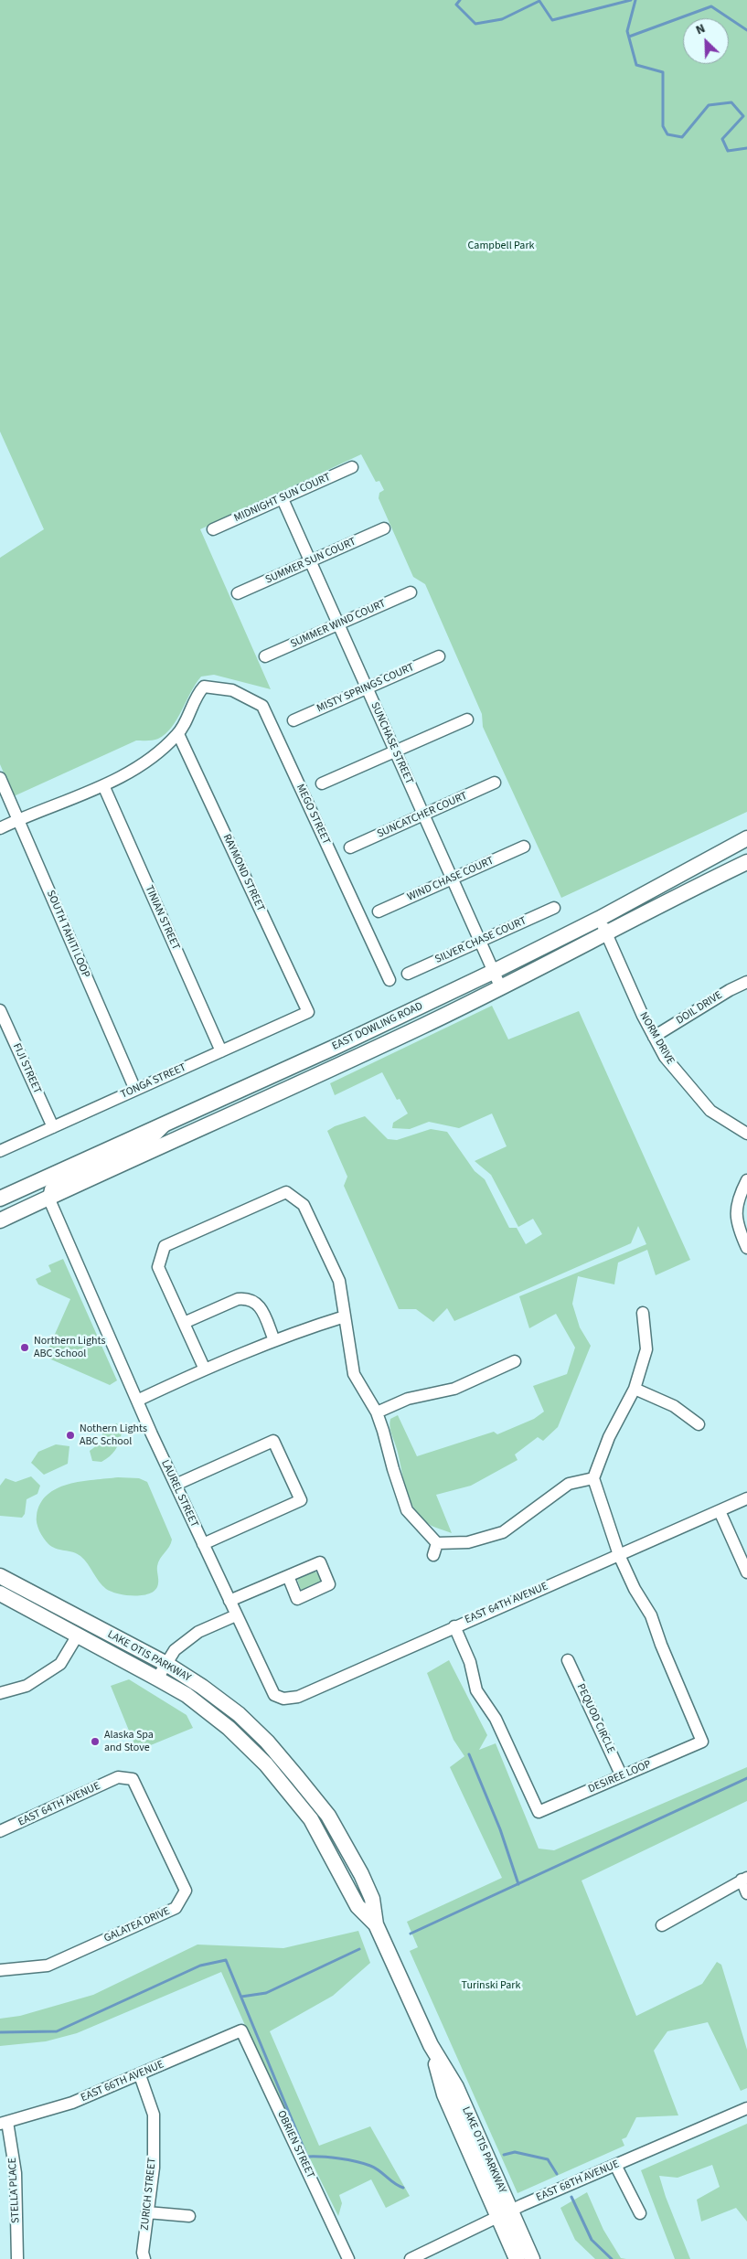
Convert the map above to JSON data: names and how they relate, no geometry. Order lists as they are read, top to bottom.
{
  "streets": {
    "main road": ["EAST DOWLING ROAD", "LAKE OTIS PARKWAY"],
    "street": [
      "MIDNIGHT SUN COURT",
      "SUMMER SUN COURT",
      "SUMMER WIND COURT",
      "MISTY SPRINGS COURT",
      "SUNCHASE STREET",
      "MEGO STREET",
      "SUNCATCHER COURT",
      "RAYMOND STREET",
      "WIND CHASE COURT",
      "TINIAN STREET",
      "SOUTH TAHITI LOOP",
      "SILVER CHASE COURT",
      "DOIL DRIVE",
      "NORM DRIVE",
      "FIJI STREET",
      "TONGA STREET",
      "LAUREL STREET",
      "EAST 64TH AVENUE",
      "PEQUOD CIRCLE",
      "DESIREE LOOP",
      "GALATEA DRIVE",
      "EAST 66TH AVENUE",
      "OBRIEN STREET",
      "EAST 68TH AVENUE",
      "STELLA PLACE",
      "ZURICH STREET"
    ]
  },
  "crossings": [
    ["MIDNIGHT SUN COURT", "SUNCHASE STREET"],
    ["SUMMER SUN COURT", "SUNCHASE STREET"],
    ["SUMMER WIND COURT", "SUNCHASE STREET"],
    ["MISTY SPRINGS COURT", "SUNCHASE STREET"],
    ["SUNCHASE STREET", "SUNCATCHER COURT"],
    ["SUNCHASE STREET", "WIND CHASE COURT"],
    ["SUNCHASE STREET", "SILVER CHASE COURT"],
    ["SUNCHASE STREET", "EAST DOWLING ROAD"],
    ["MEGO STREET", "RAYMOND STREET"],
    ["RAYMOND STREET", "TONGA STREET"],
    ["TINIAN STREET", "TONGA STREET"],
    ["SOUTH TAHITI LOOP", "TONGA STREET"],
    ["DOIL DRIVE", "NORM DRIVE"],
    ["EAST DOWLING ROAD", "NORM DRIVE"],
    ["EAST DOWLING ROAD", "LAUREL STREET"],
    ["FIJI STREET", "TONGA STREET"],
    ["LAUREL STREET", "EAST 64TH AVENUE"],
    ["EAST 64TH AVENUE", "DESIREE LOOP"],
    ["EAST 64TH AVENUE", "GALATEA DRIVE"],
    ["LAKE OTIS PARKWAY", "EAST 68TH AVENUE"],
    ["PEQUOD CIRCLE", "DESIREE LOOP"],
    ["EAST 66TH AVENUE", "OBRIEN STREET"],
    ["EAST 66TH AVENUE", "STELLA PLACE"],
    ["EAST 66TH AVENUE", "ZURICH STREET"]
  ],
  "parks": ["Campbell Park", "Turinski Park"],
  "places": ["Northern Lights ABC School", "Nothern Lights ABC School", "Alaska Spa and Stove"],
  "north": "top left"
}
